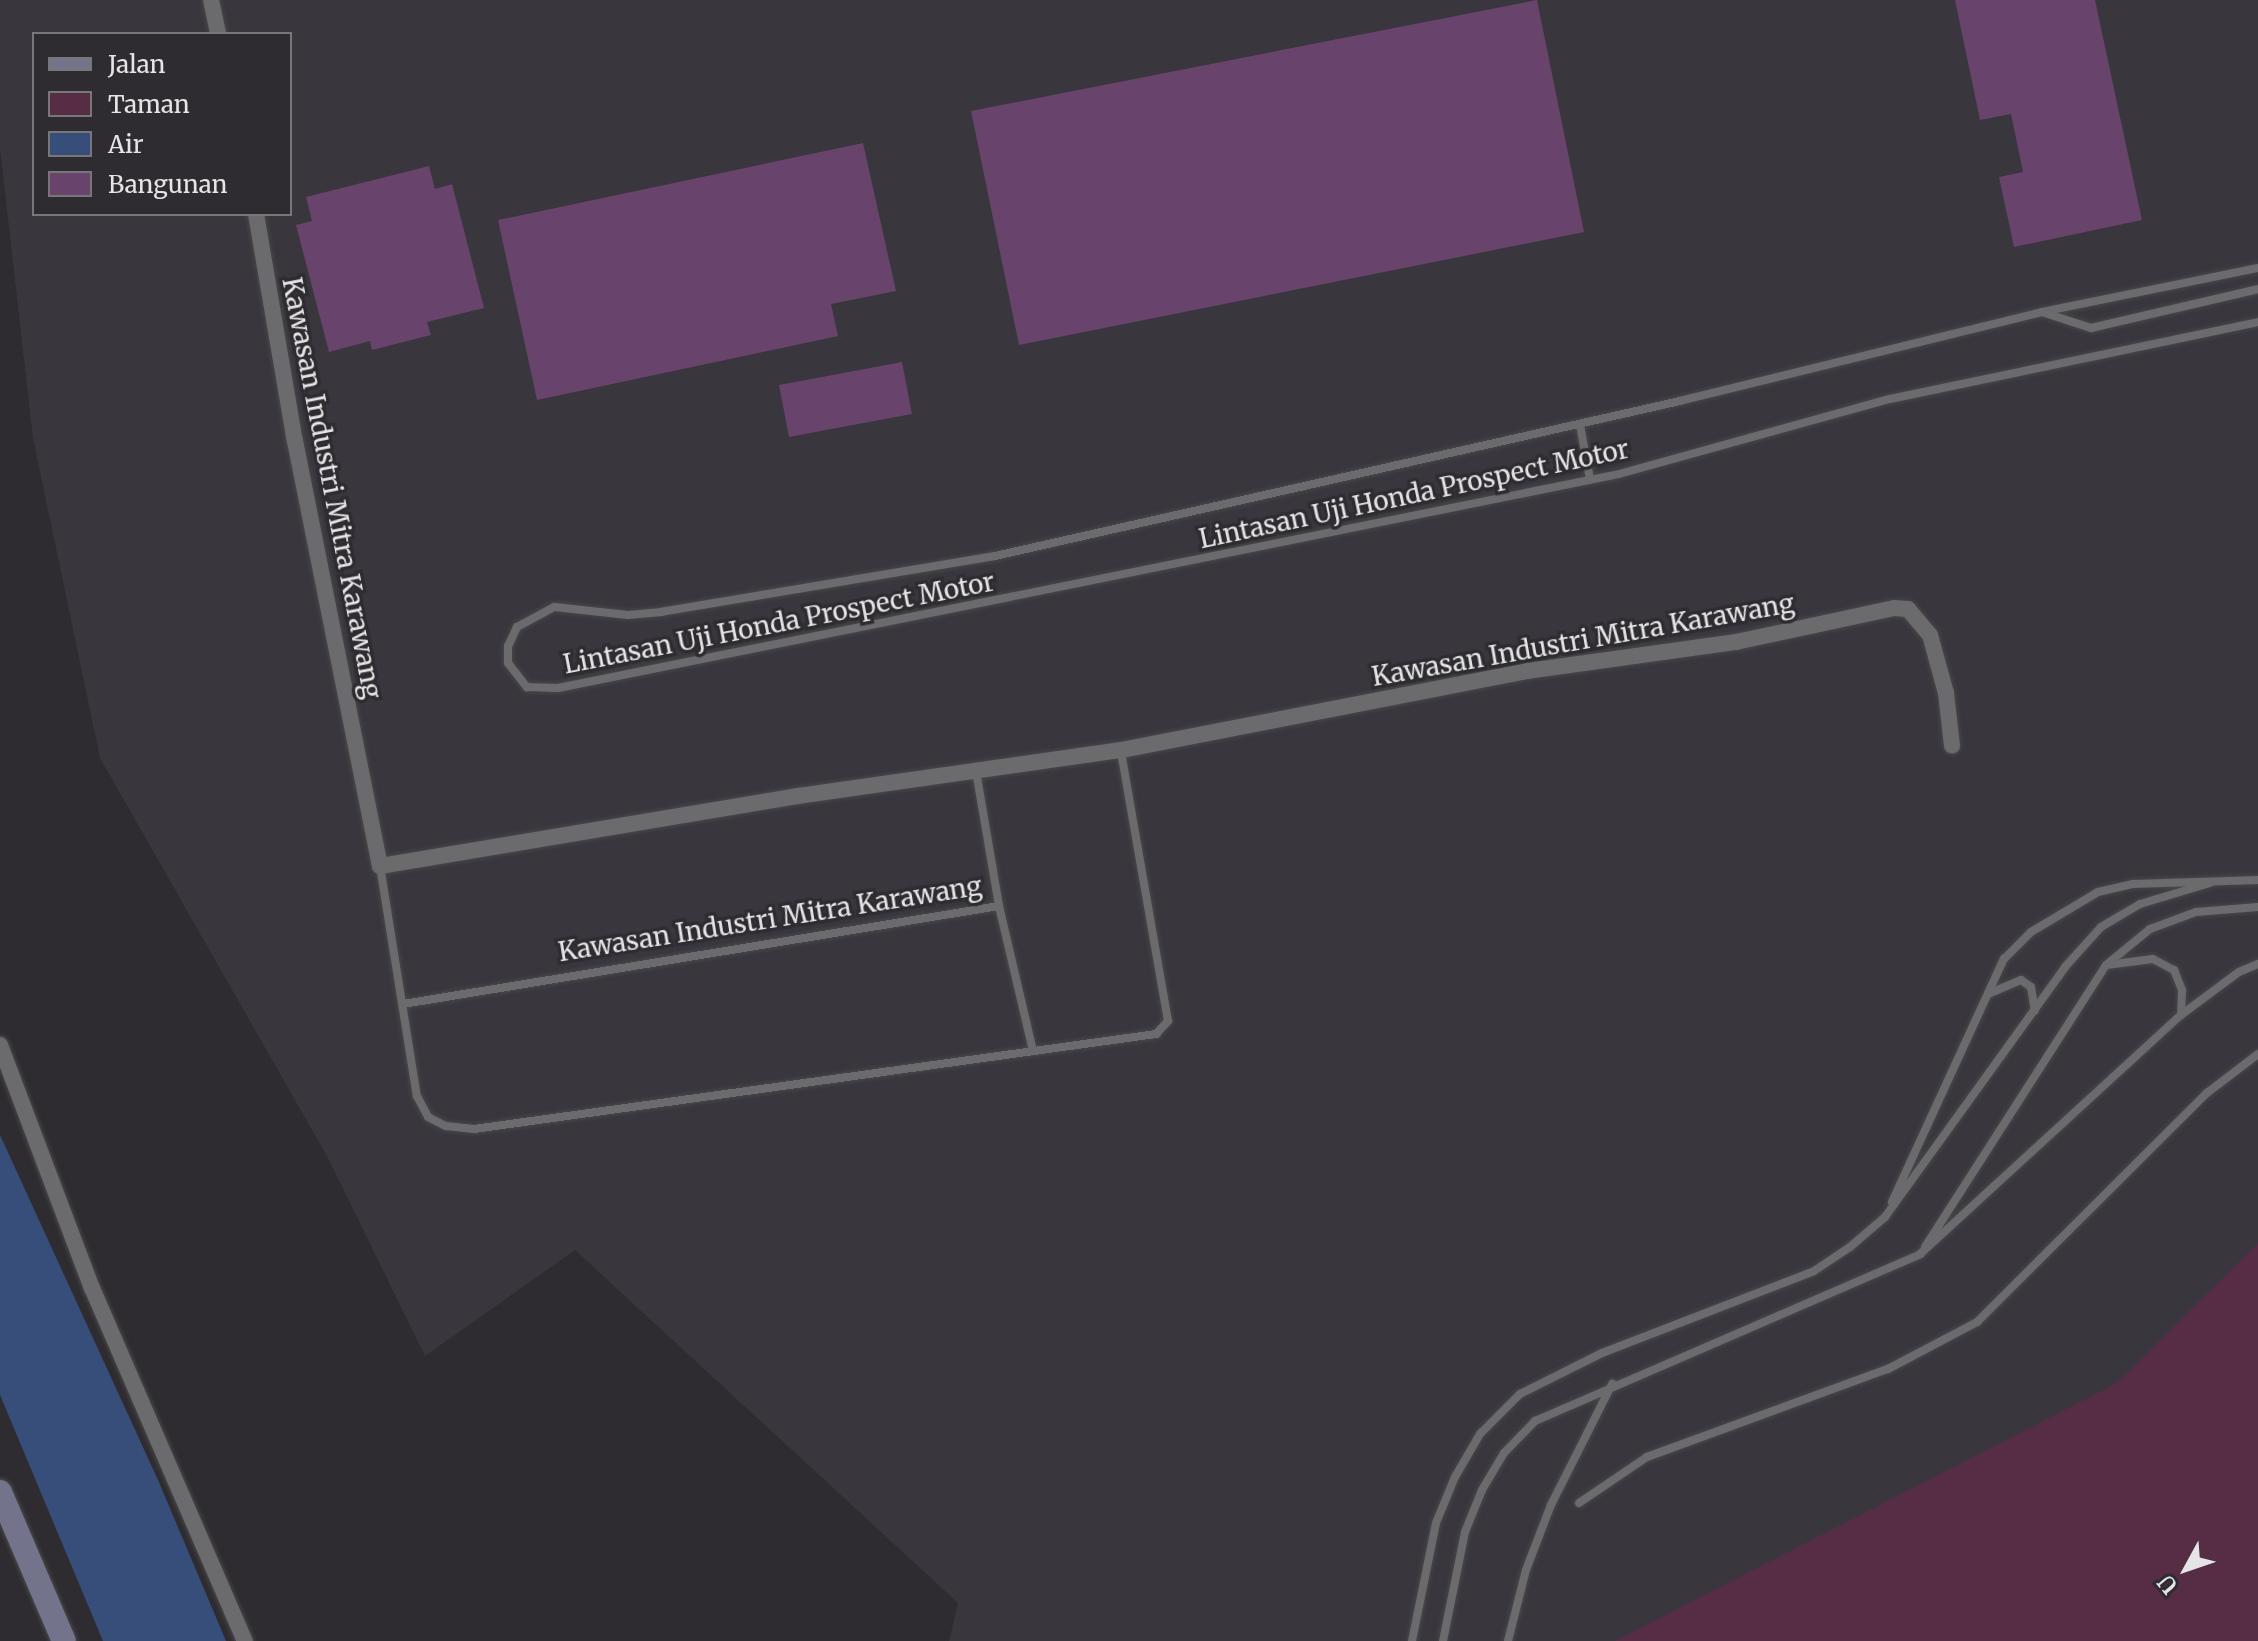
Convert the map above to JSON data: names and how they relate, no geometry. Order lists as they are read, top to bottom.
{
  "streets": {
    "street": ["Kawasan Industri Mitra Karawang"],
    "lane": ["Lintasan Uji Honda Prospect Motor"]
  },
  "legend": [
    "Jalan",
    "Taman",
    "Air",
    "Bangunan"
  ],
  "north": "bottom left"
}
